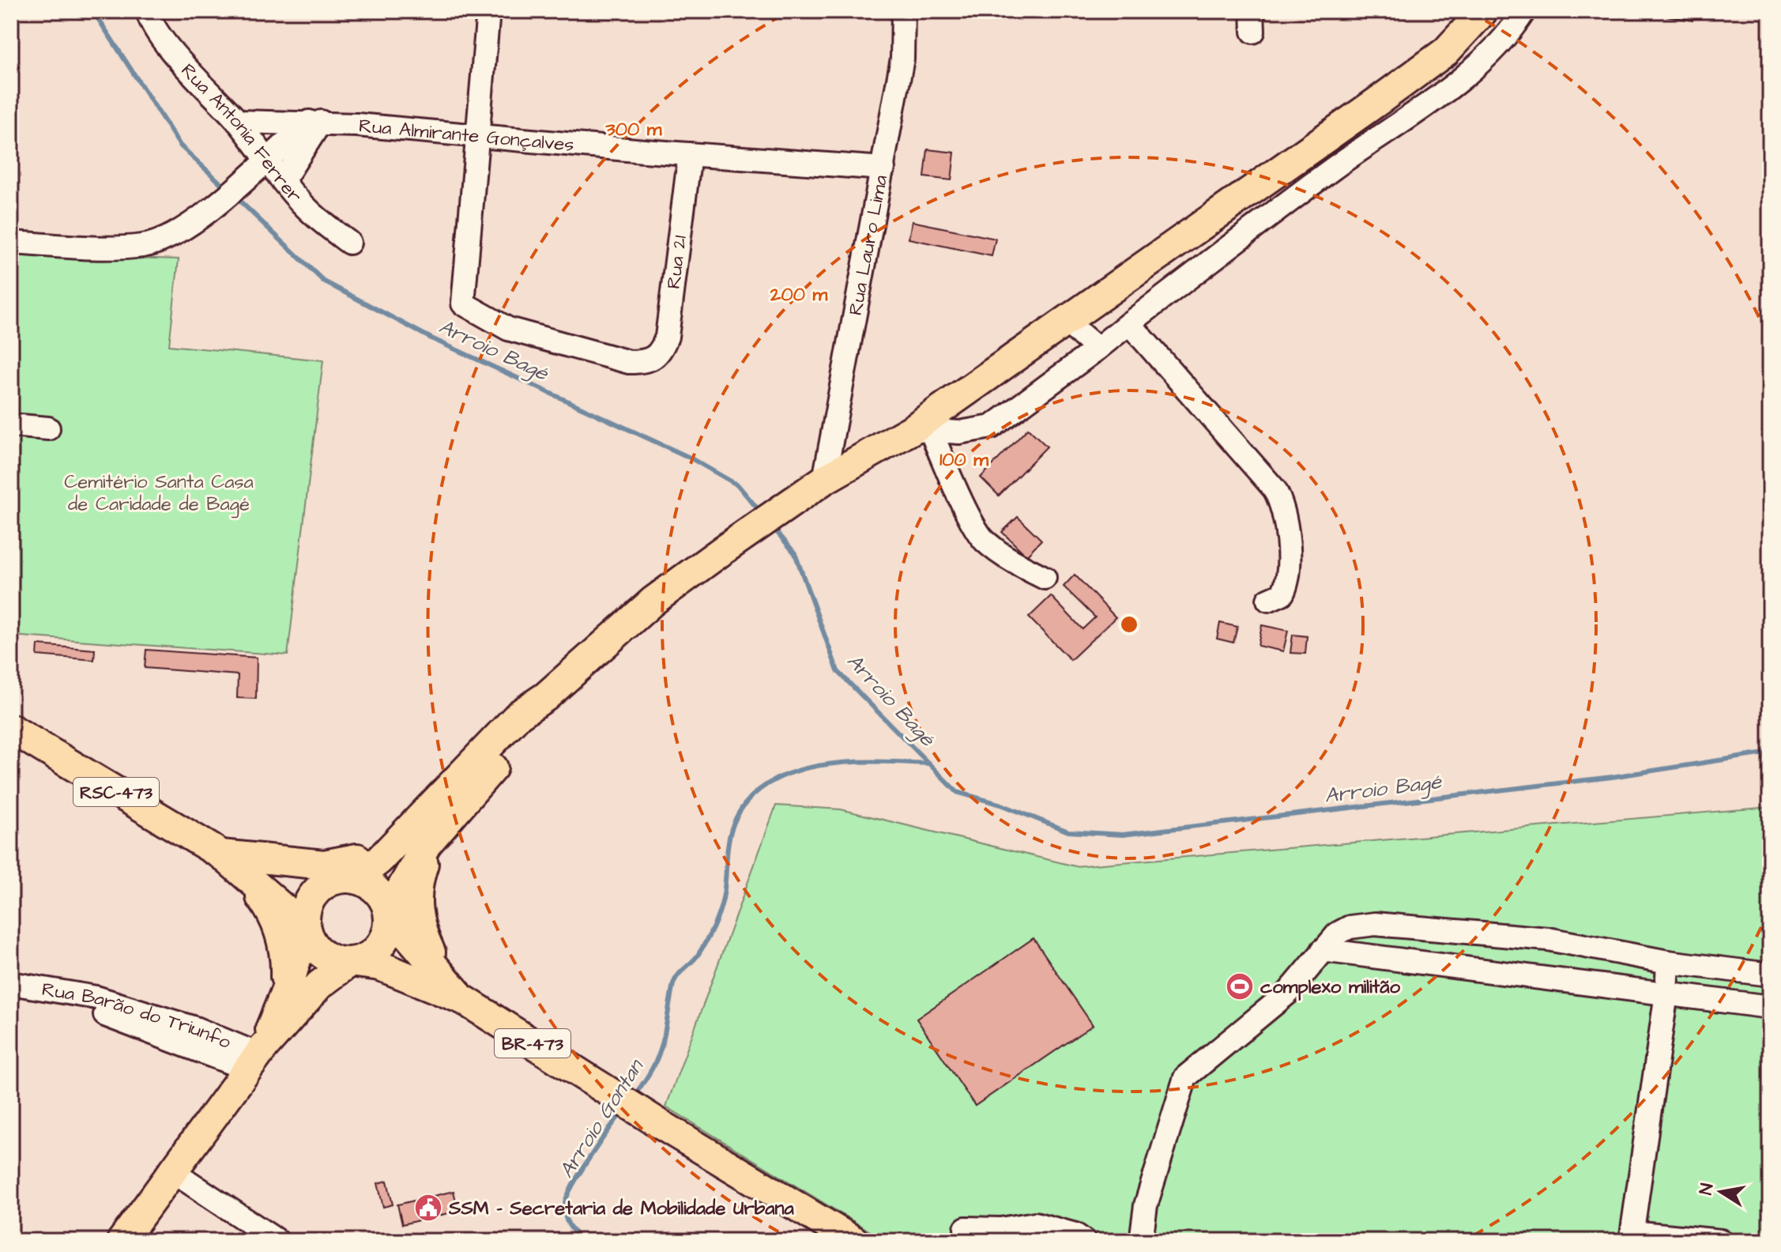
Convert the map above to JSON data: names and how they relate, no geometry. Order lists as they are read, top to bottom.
{
  "streets": {
    "main road": ["RSC-473", "BR-473"],
    "street": [
      "Rua Antonia Ferrer",
      "Rua Almirante Gonçalves",
      "Rua Lauro Lima",
      "Rua 21",
      "Rua Barão do Triunfo"
    ]
  },
  "crossings": [
    ["Rua Antonia Ferrer", "Rua Almirante Gonçalves"],
    ["Rua Almirante Gonçalves", "Rua Lauro Lima"],
    ["Rua Almirante Gonçalves", "Rua 21"]
  ],
  "water": ["Arroio Bagé", "Arroio Gontan"],
  "parks": ["Cemitério Santa Casa de Caridade de Bagé"],
  "places": {
    "sports": ["complexo militão"],
    "public building": ["SSM - Secretaria de Mobilidade Urbana"]
  },
  "north": "left",
  "rings": ["300 m", "200 m", "100 m"]
}
